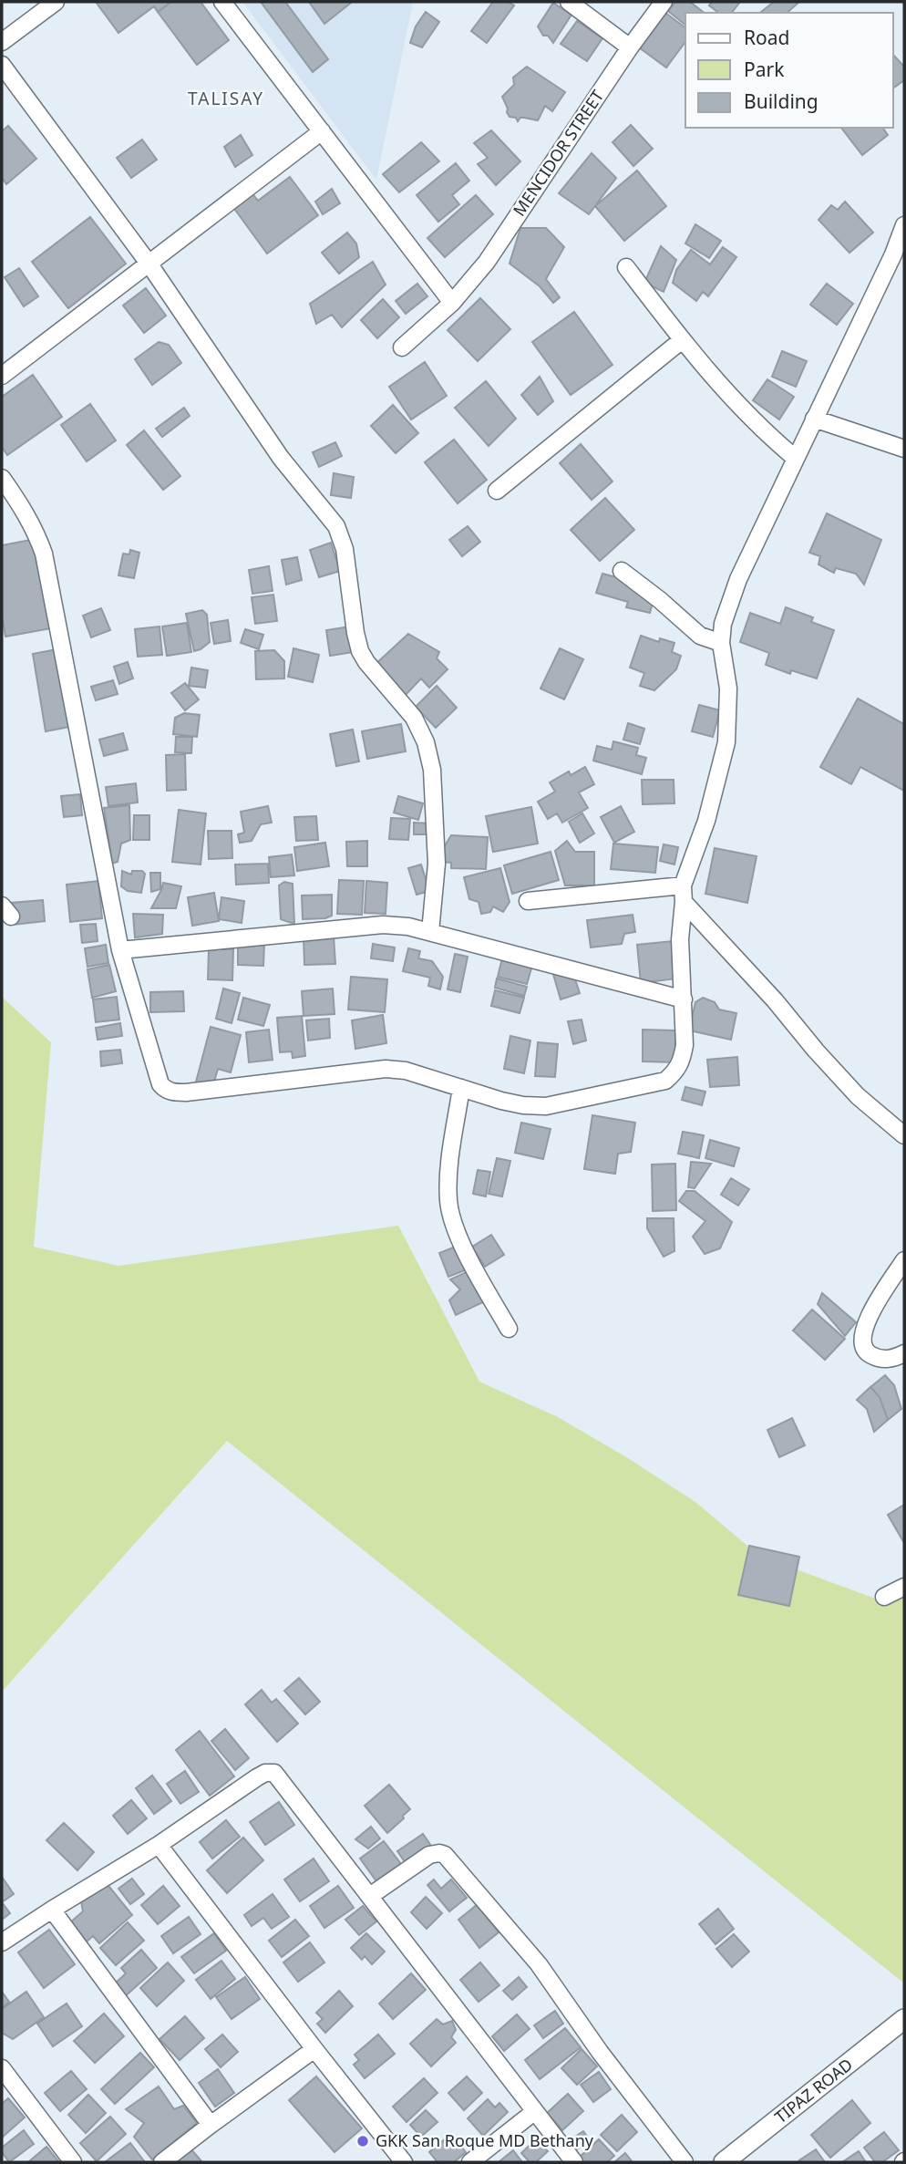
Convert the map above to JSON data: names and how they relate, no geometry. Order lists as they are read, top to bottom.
{
  "streets": {
    "street": ["MENCIDOR STREET", "TIPAZ ROAD"]
  },
  "districts": ["TALISAY"],
  "places": ["GKK San Roque MD Bethany"],
  "legend": ["Road", "Park", "Building"]
}
